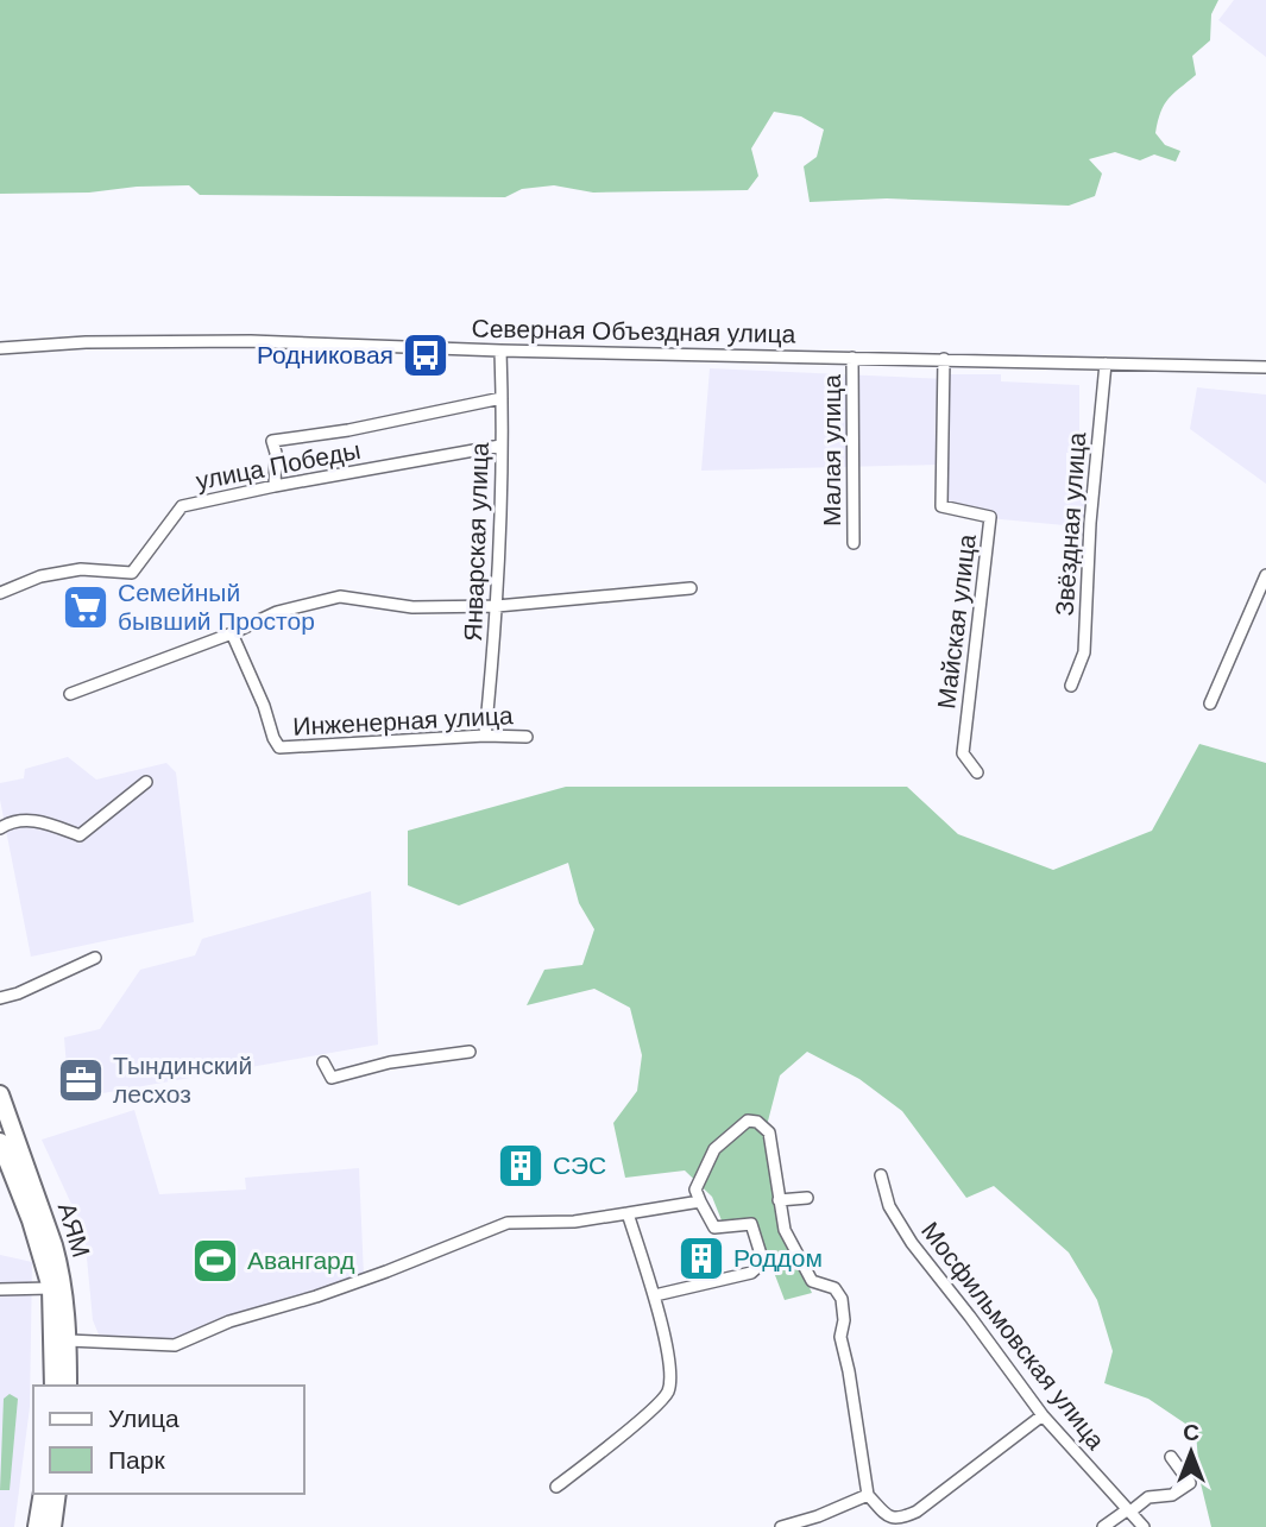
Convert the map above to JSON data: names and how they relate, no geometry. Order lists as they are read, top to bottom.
{
  "streets": {
    "highway": ["АЯМ"],
    "street": [
      "Северная Объездная улица",
      "Малая улица",
      "улица Победы",
      "Звёздная улица",
      "Январская улица",
      "Майская улица",
      "Инженерная улица",
      "Мосфильмовская улица"
    ]
  },
  "crossings": [
    ["Северная Объездная улица", "Малая улица"],
    ["Северная Объездная улица", "Звёздная улица"],
    ["Северная Объездная улица", "Январская улица"],
    ["Северная Объездная улица", "Майская улица"],
    ["улица Победы", "Январская улица"],
    ["Январская улица", "Инженерная улица"]
  ],
  "places": {
    "bus stop": ["Родниковая"],
    "supermarket": ["Семейный бывший Простор"],
    "office": ["Тындинский лесхоз"],
    "building": ["СЭС", "Роддом"],
    "sports": ["Авангард"]
  },
  "legend": ["Улица", "Парк"],
  "north": "top"
}
